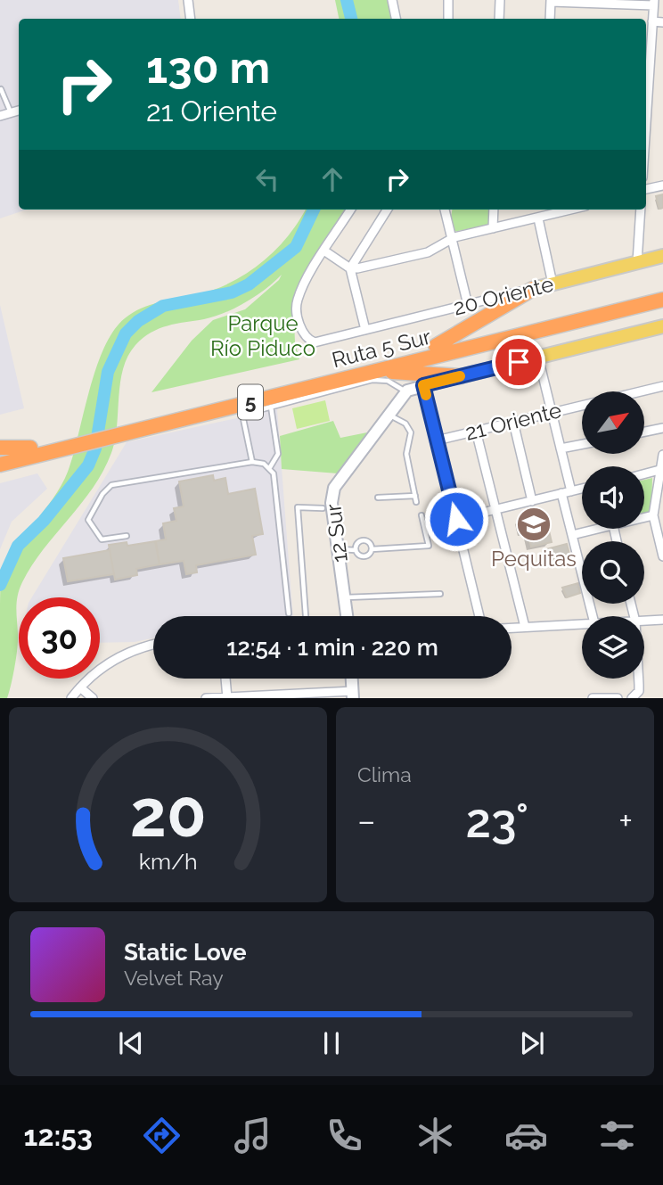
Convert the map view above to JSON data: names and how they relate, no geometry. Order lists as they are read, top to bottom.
{
  "streets": {
    "highway": ["Ruta 5 Sur", "5"],
    "main road": ["20 Oriente"],
    "street": ["21 Oriente", "12 Sur"]
  },
  "parks": ["Parque Río Piduco"],
  "places": {
    "school or university": ["Pequitas"]
  },
  "north": "top right",
  "page": {
    "turn": ["130 m", "21 Oriente"],
    "limit": "30",
    "trip": "12:54 · 1 min · 220 m",
    "tile": "Clima",
    "heat": ["−", "23°", "+"],
    "song": ["Static Love", "Velvet Ray"],
    "tabs": "12:53",
    "gauge": ["20", "km/h"]
  }
}
